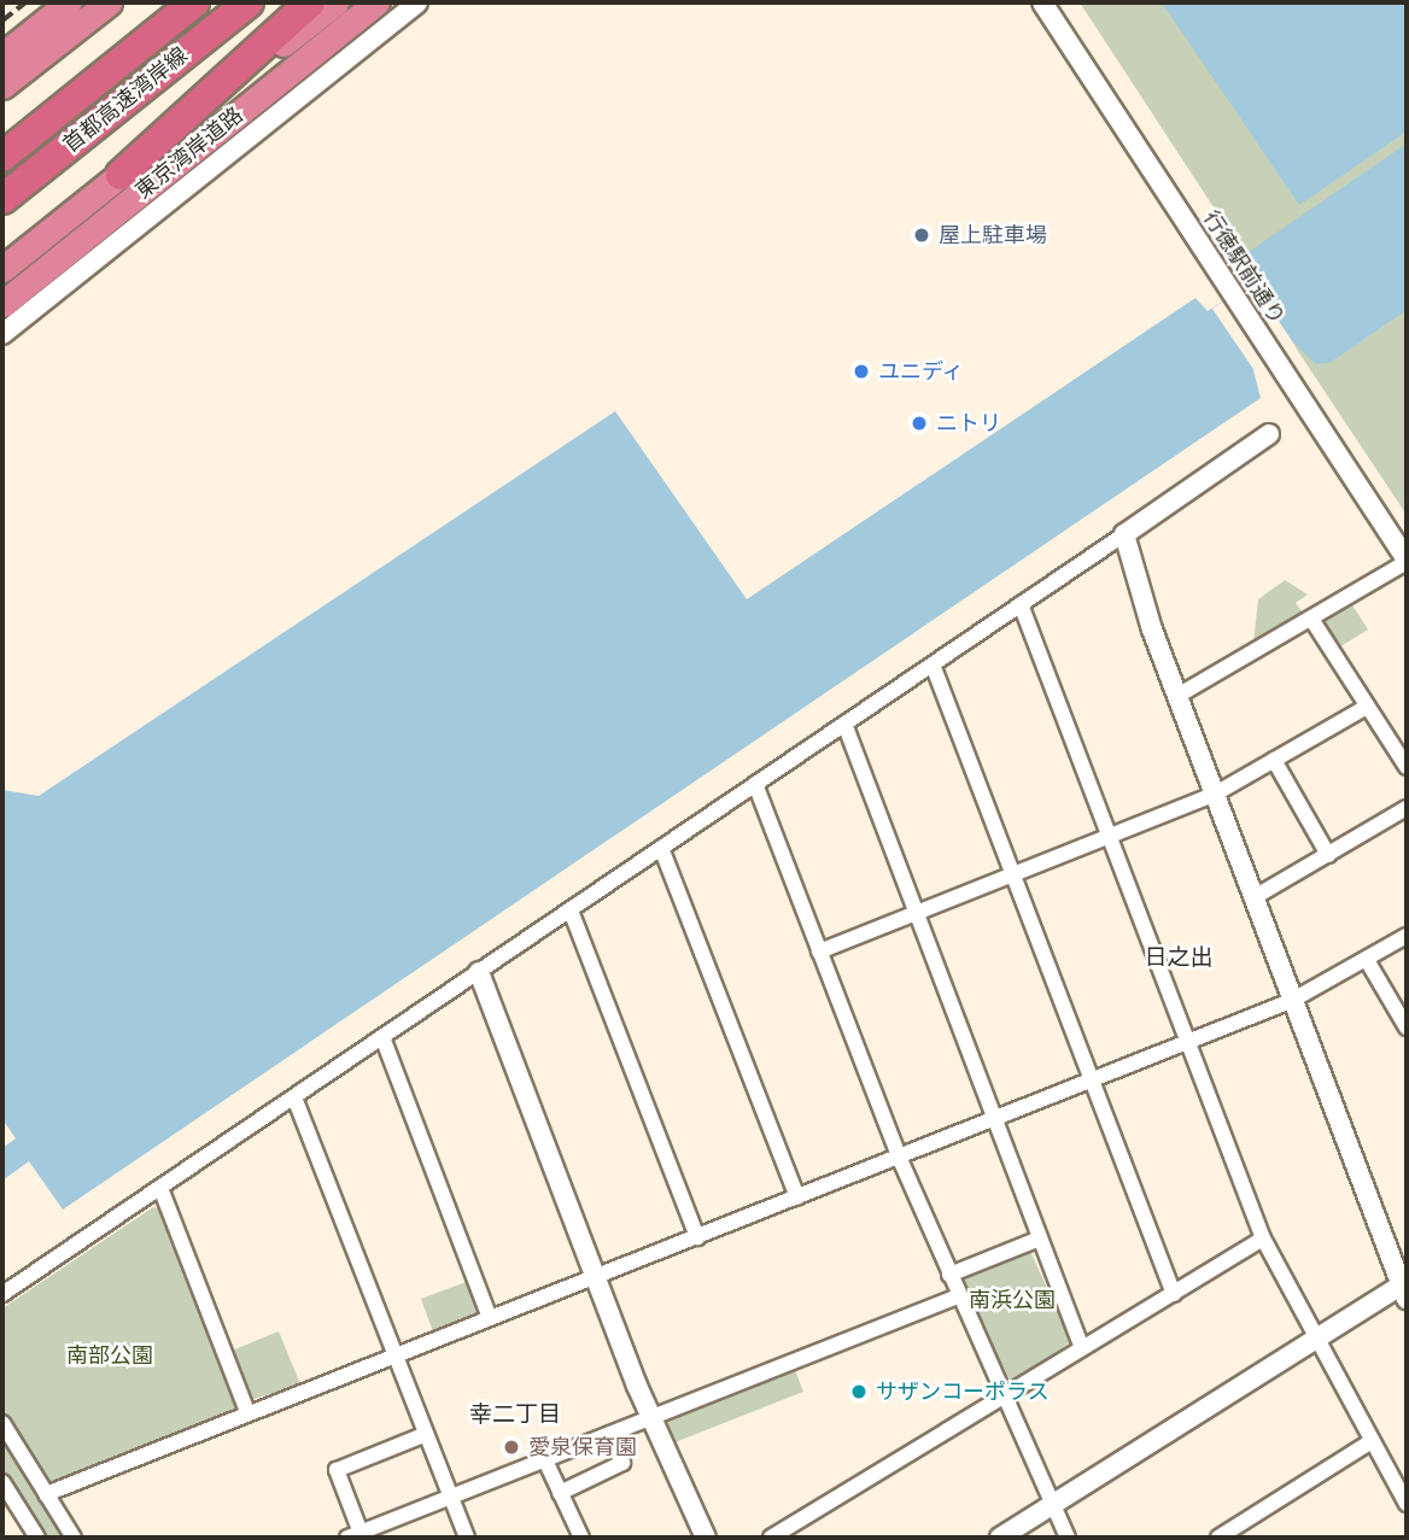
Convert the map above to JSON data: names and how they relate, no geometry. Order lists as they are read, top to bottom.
{
  "streets": {
    "highway": ["首都高速湾岸線", "東京湾岸道路"],
    "street": ["行徳駅前通り"]
  },
  "districts": ["日之出", "幸二丁目"],
  "parks": ["南浜公園", "南部公園"],
  "places": [
    "屋上駐車場",
    "ユニディ",
    "ニトリ",
    "サザンコーポラス",
    "愛泉保育園"
  ]
}
